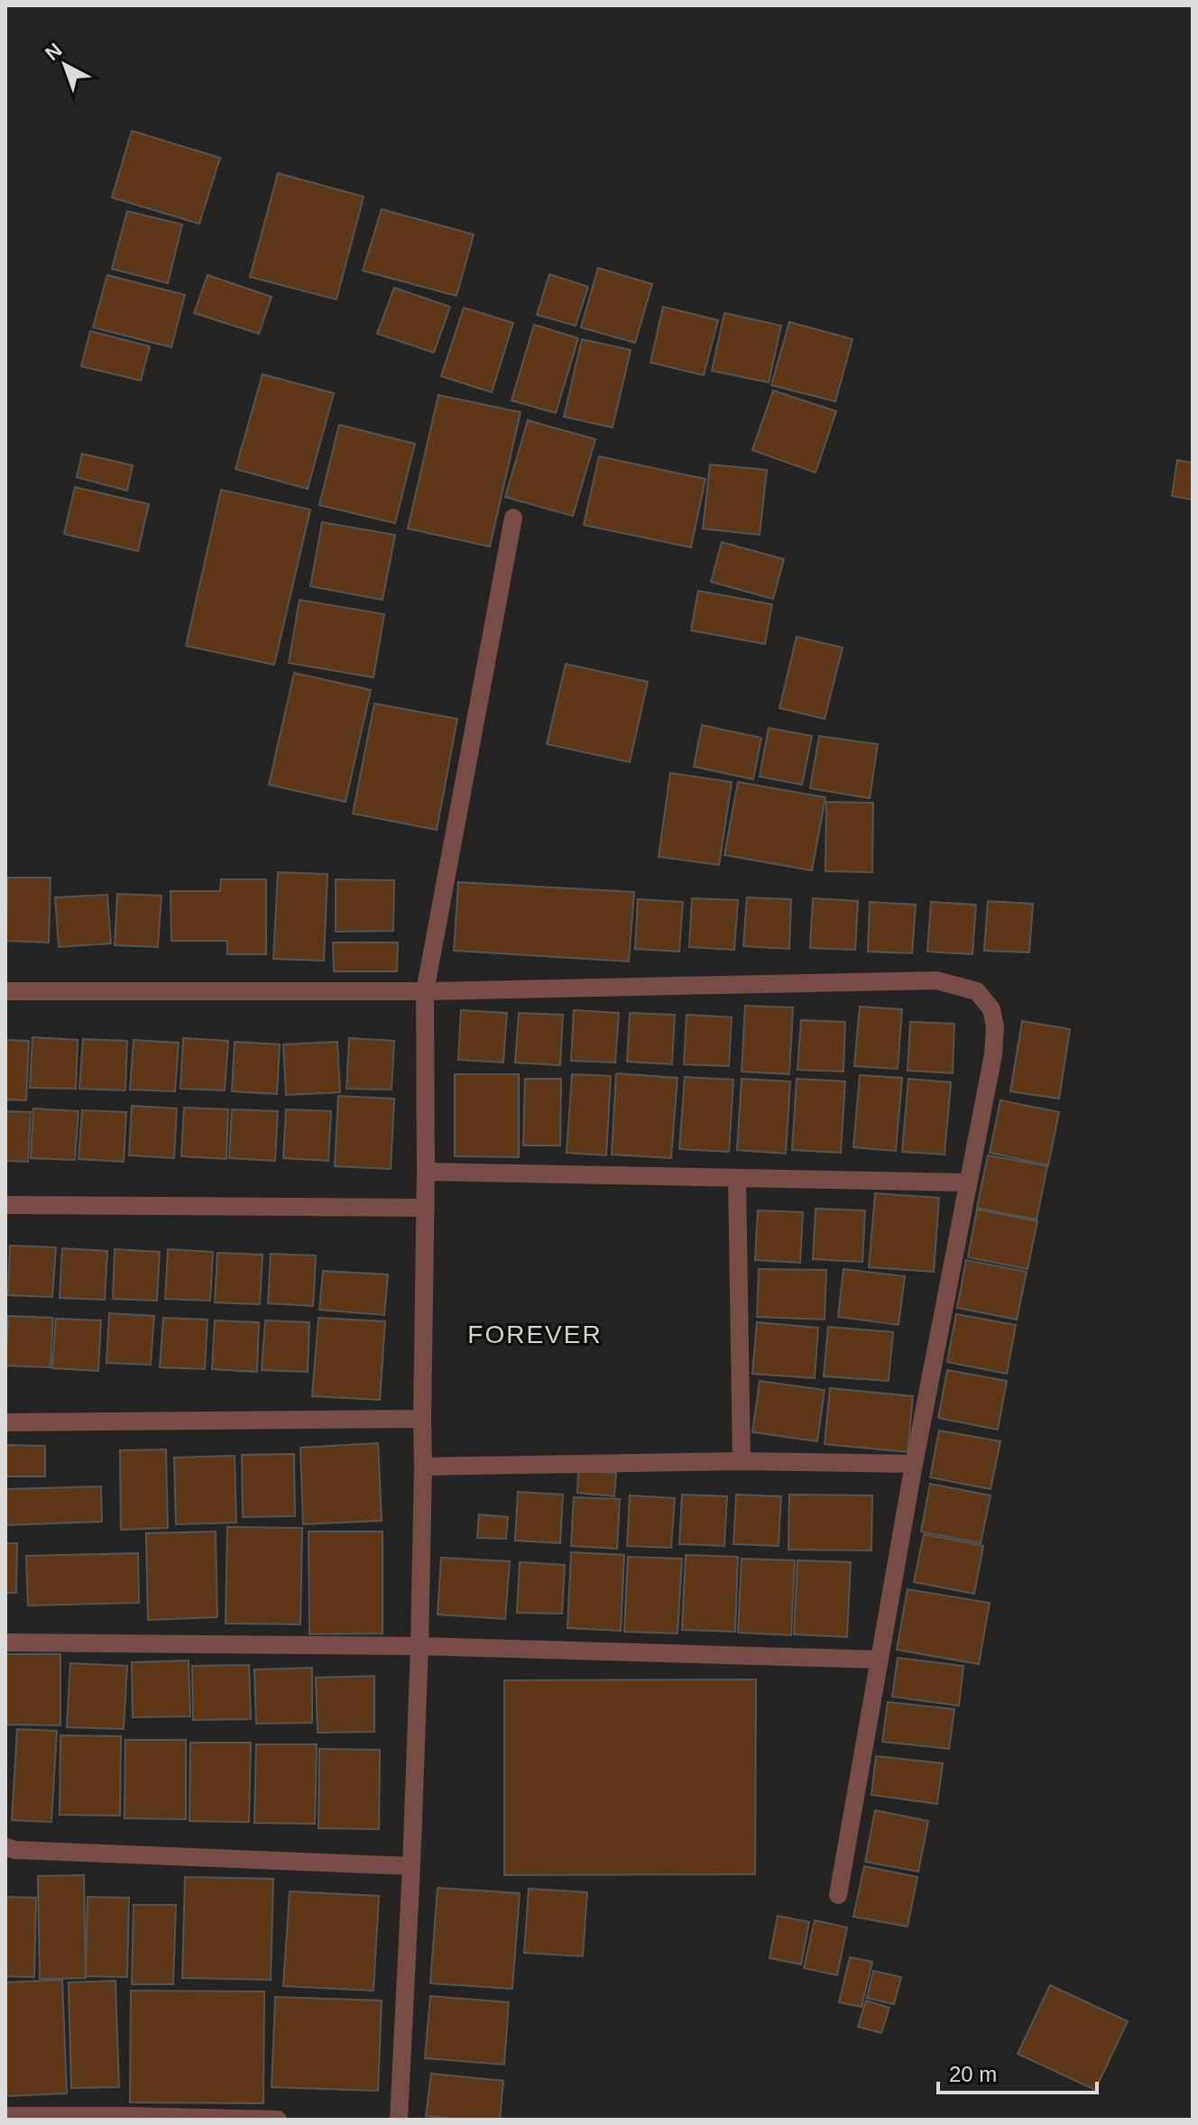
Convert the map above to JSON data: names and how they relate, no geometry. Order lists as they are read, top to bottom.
{
  "districts": ["FOREVER"],
  "scale_bar": "20 m",
  "north": "top left"
}
